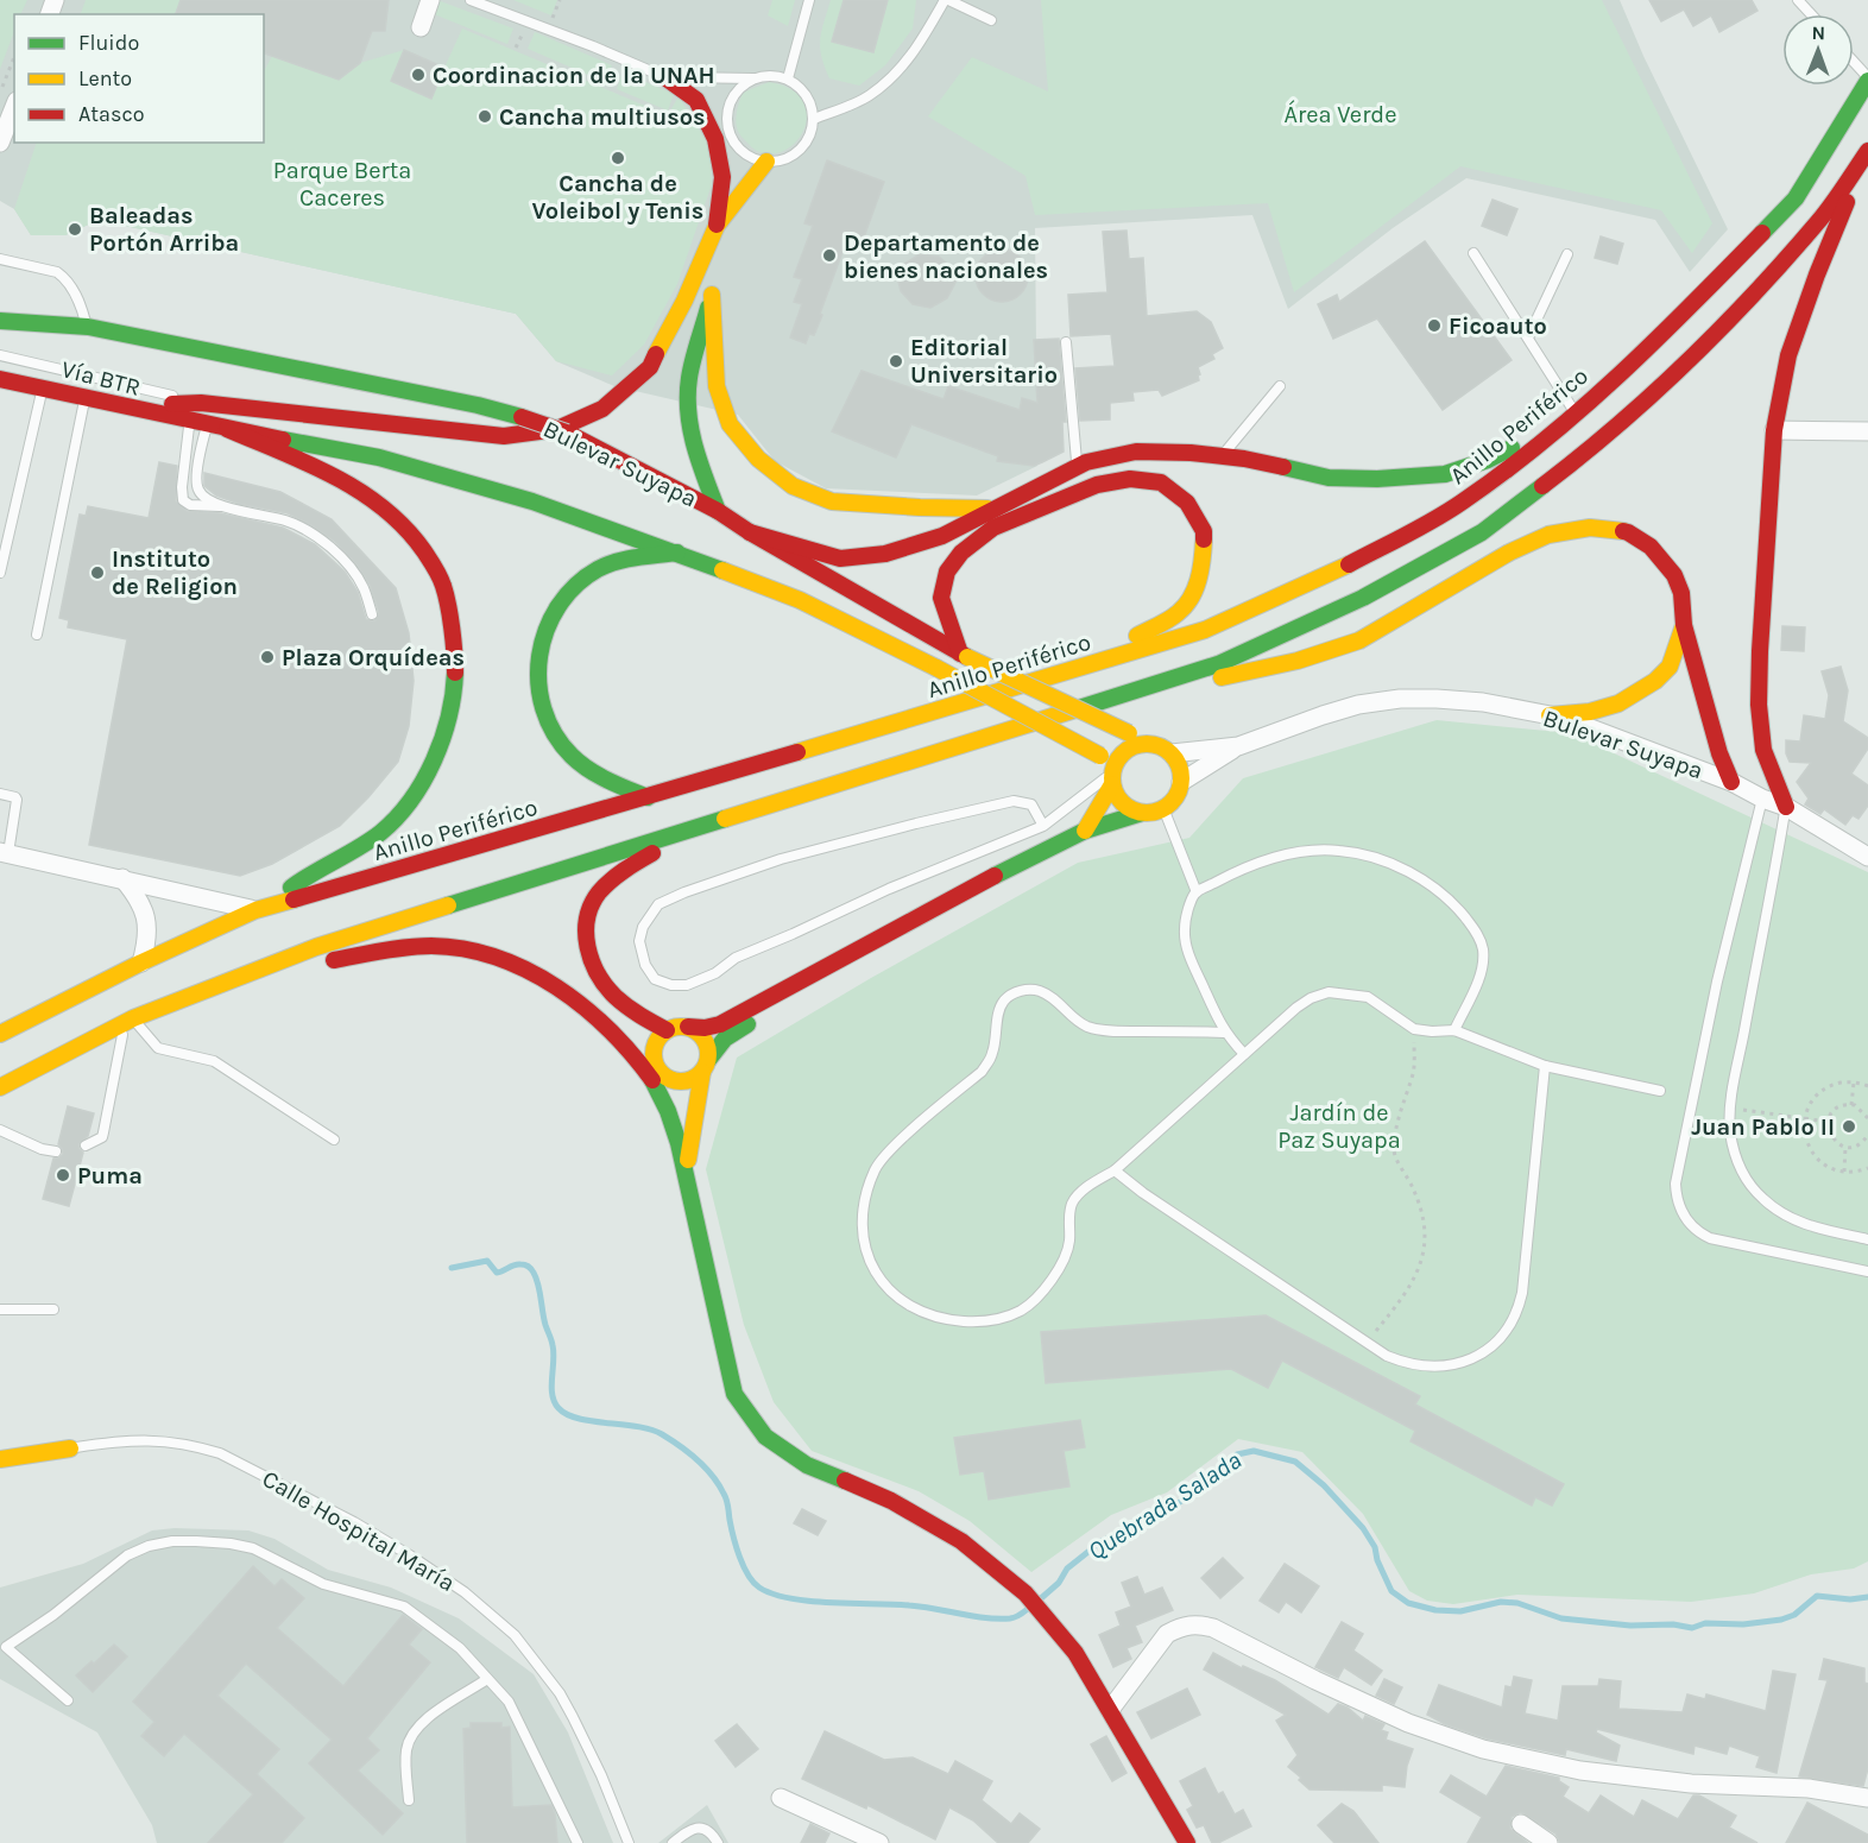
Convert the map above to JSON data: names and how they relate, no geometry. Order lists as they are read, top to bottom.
{
  "streets": {
    "main road": ["Anillo Periférico", "Bulevar Suyapa"],
    "lane": ["Vía BTR", "Calle Hospital María"]
  },
  "crossings": [
    ["Vía BTR", "Bulevar Suyapa"]
  ],
  "water": ["Quebrada Salada"],
  "parks": ["Área Verde", "Parque Berta Caceres", "Jardín de Paz Suyapa"],
  "places": [
    "Coordinacion de la UNAH",
    "Cancha multiusos",
    "Cancha de Voleibol y Tenis",
    "Baleadas Portón Arriba",
    "Departamento de bienes nacionales",
    "Ficoauto",
    "Editorial Universitario",
    "Instituto de Religion",
    "Plaza Orquídeas",
    "Juan Pablo II",
    "Puma"
  ],
  "legend": ["Fluido", "Lento", "Atasco"],
  "north": "top"
}
